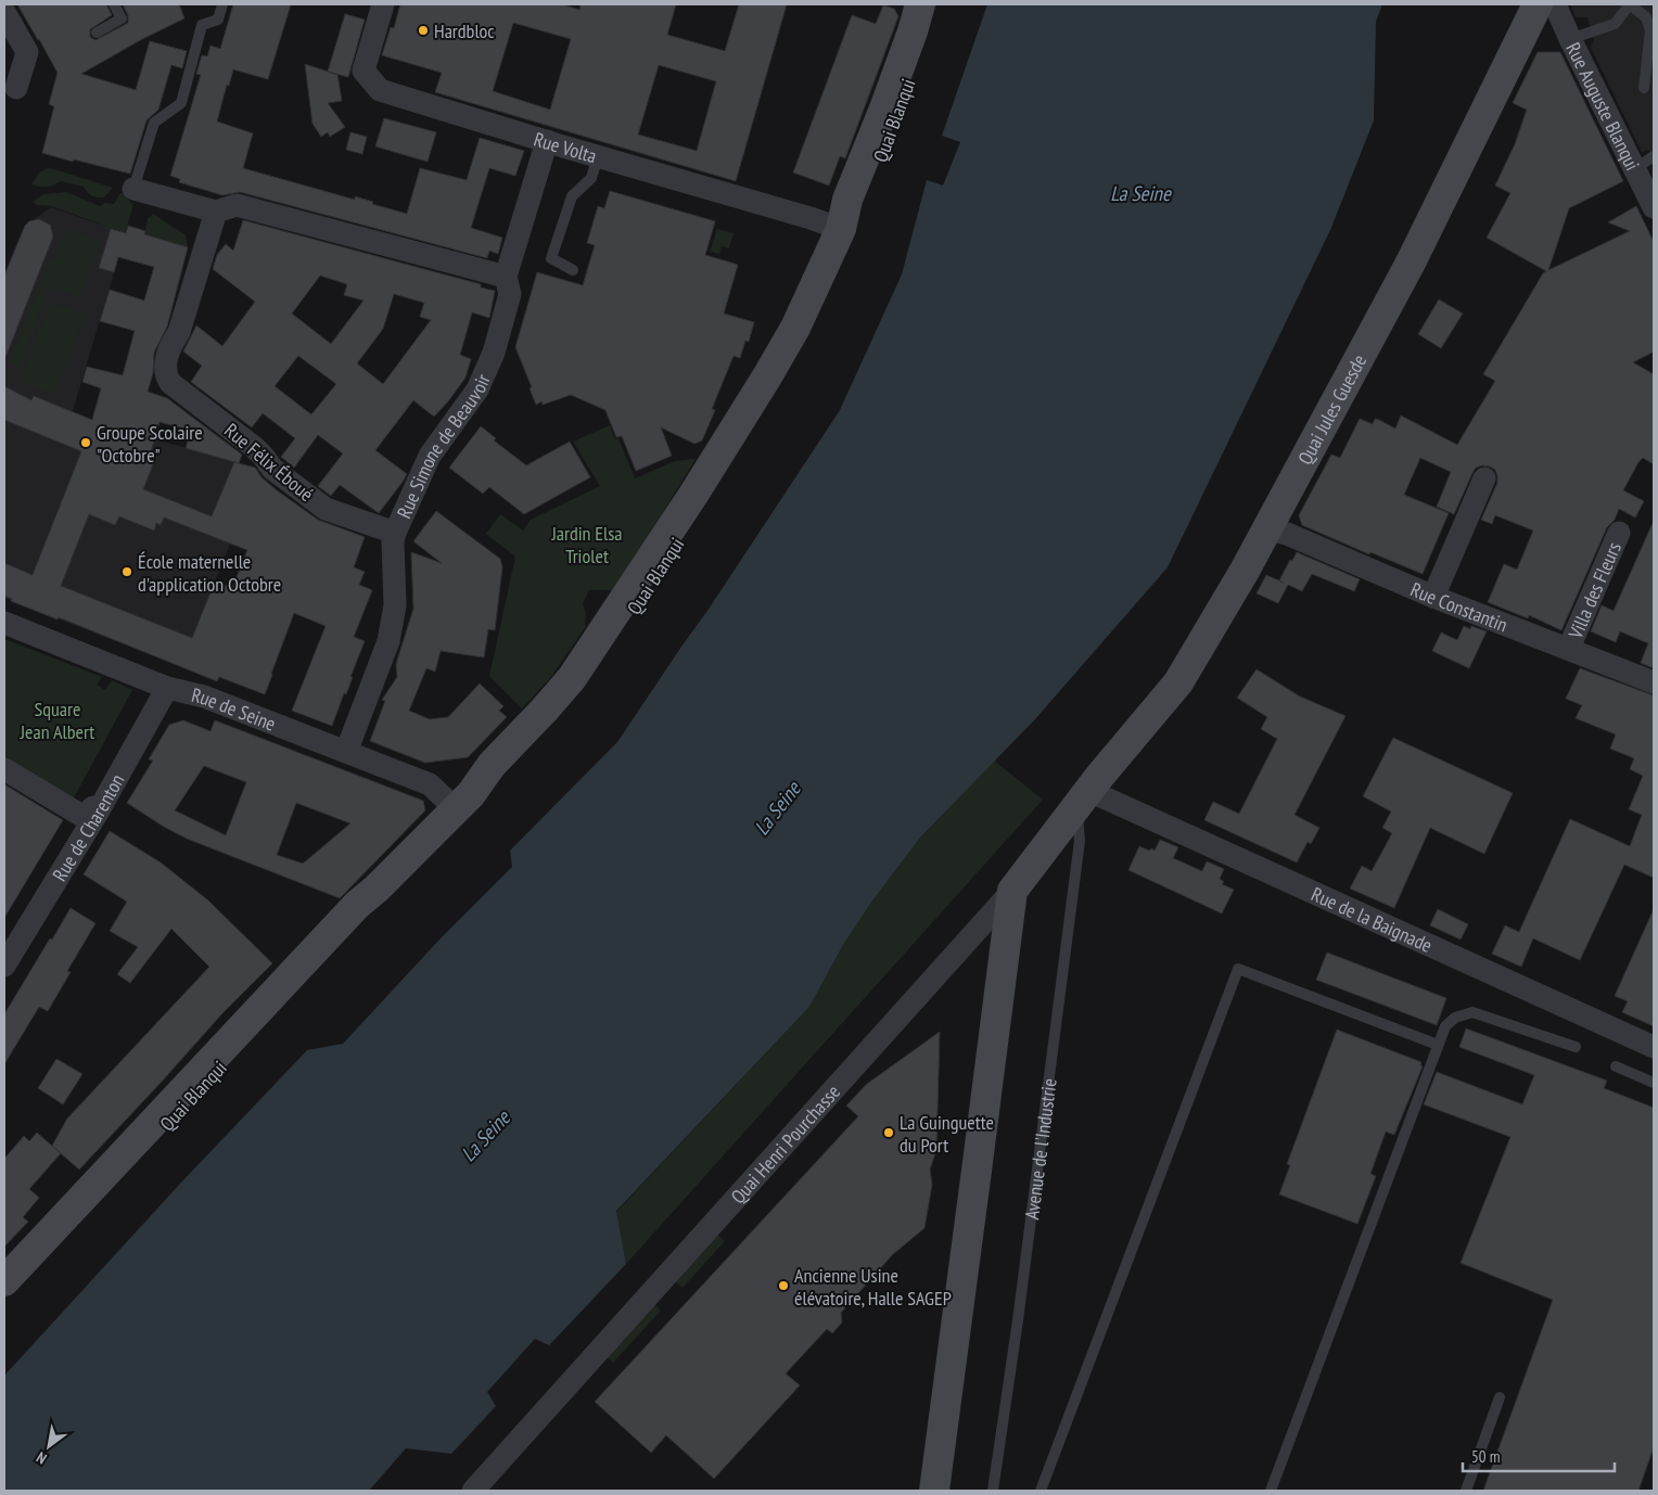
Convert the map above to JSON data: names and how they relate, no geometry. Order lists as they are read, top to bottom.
{
  "streets": {
    "main road": ["Quai Blanqui", "Quai Jules Guesde", "Quai Henri Pourchasse"],
    "street": [
      "Rue Auguste Blanqui",
      "Rue Volta",
      "Rue Simone de Beauvoir",
      "Rue Félix Éboué",
      "Villa des Fleurs",
      "Rue Constantin",
      "Rue de Seine",
      "Rue de Charenton",
      "Rue de la Baignade"
    ],
    "lane": ["Avenue de l'Industrie"]
  },
  "crossings": [
    ["Quai Blanqui", "Rue Volta"],
    ["Quai Blanqui", "Rue de Seine"],
    ["Rue Volta", "Rue Simone de Beauvoir"],
    ["Quai Jules Guesde", "Rue Constantin"],
    ["Quai Jules Guesde", "Rue de la Baignade"],
    ["Quai Jules Guesde", "Quai Henri Pourchasse"],
    ["Quai Jules Guesde", "Avenue de l'Industrie"],
    ["Rue Simone de Beauvoir", "Rue Félix Éboué"],
    ["Rue Simone de Beauvoir", "Rue de Seine"],
    ["Villa des Fleurs", "Rue Constantin"],
    ["Rue de Seine", "Rue de Charenton"],
    ["Rue de la Baignade", "Quai Henri Pourchasse"],
    ["Rue de la Baignade", "Avenue de l'Industrie"],
    ["Quai Henri Pourchasse", "Avenue de l'Industrie"]
  ],
  "water": ["La Seine"],
  "parks": ["Jardin Elsa Triolet", "Square Jean Albert"],
  "places": [
    "Hardbloc",
    "Groupe Scolaire \"Octobre\"",
    "École maternelle d'application Octobre",
    "La Guinguette du Port",
    "Ancienne Usine élévatoire, Halle SAGEP"
  ],
  "scale_bar": "50 m",
  "north": "bottom left"
}
